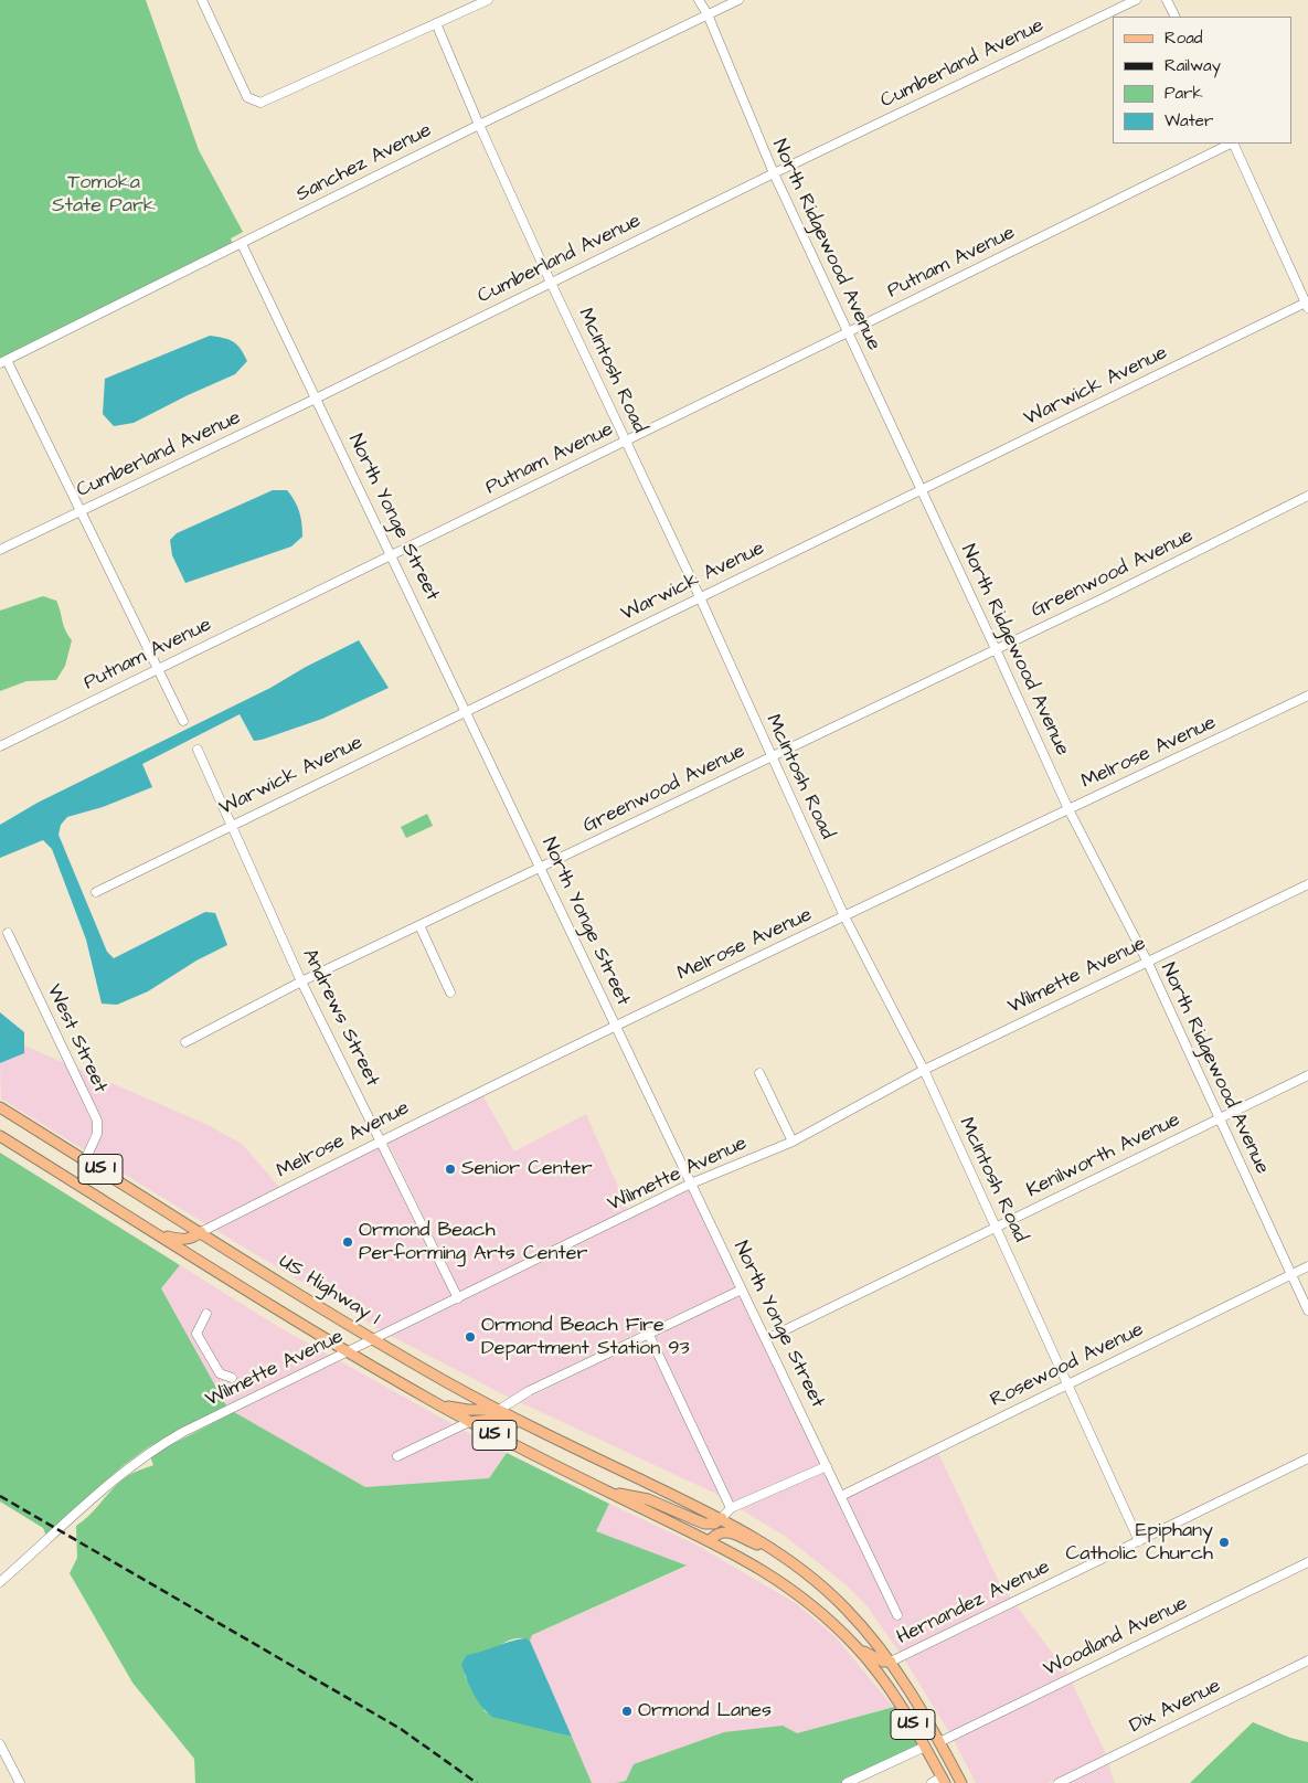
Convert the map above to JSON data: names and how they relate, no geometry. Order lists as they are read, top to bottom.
{
  "streets": {
    "main road": ["US 1", "US Highway 1"],
    "street": [
      "Cumberland Avenue",
      "Sanchez Avenue",
      "North Ridgewood Avenue",
      "Putnam Avenue",
      "McIntosh Road",
      "Warwick Avenue",
      "North Yonge Street",
      "Greenwood Avenue",
      "Melrose Avenue",
      "Wilmette Avenue",
      "Andrews Street",
      "West Street",
      "Kenilworth Avenue",
      "Rosewood Avenue",
      "Hernandez Avenue",
      "Woodland Avenue",
      "Dix Avenue"
    ]
  },
  "crossings": [
    ["Cumberland Avenue", "North Ridgewood Avenue"],
    ["Cumberland Avenue", "McIntosh Road"],
    ["Cumberland Avenue", "North Yonge Street"],
    ["Sanchez Avenue", "North Ridgewood Avenue"],
    ["Sanchez Avenue", "McIntosh Road"],
    ["Sanchez Avenue", "North Yonge Street"],
    ["North Ridgewood Avenue", "Putnam Avenue"],
    ["North Ridgewood Avenue", "Warwick Avenue"],
    ["North Ridgewood Avenue", "Greenwood Avenue"],
    ["North Ridgewood Avenue", "Melrose Avenue"],
    ["North Ridgewood Avenue", "Wilmette Avenue"],
    ["North Ridgewood Avenue", "Kenilworth Avenue"],
    ["North Ridgewood Avenue", "Rosewood Avenue"],
    ["Putnam Avenue", "McIntosh Road"],
    ["Putnam Avenue", "North Yonge Street"],
    ["McIntosh Road", "Warwick Avenue"],
    ["McIntosh Road", "Greenwood Avenue"],
    ["McIntosh Road", "Melrose Avenue"],
    ["McIntosh Road", "Wilmette Avenue"],
    ["McIntosh Road", "Kenilworth Avenue"],
    ["McIntosh Road", "Rosewood Avenue"],
    ["McIntosh Road", "Hernandez Avenue"],
    ["Warwick Avenue", "North Yonge Street"],
    ["Warwick Avenue", "Andrews Street"],
    ["North Yonge Street", "Greenwood Avenue"],
    ["North Yonge Street", "Melrose Avenue"],
    ["North Yonge Street", "Wilmette Avenue"],
    ["North Yonge Street", "Kenilworth Avenue"],
    ["North Yonge Street", "Rosewood Avenue"],
    ["Greenwood Avenue", "Andrews Street"],
    ["Melrose Avenue", "Andrews Street"],
    ["Melrose Avenue", "US Highway 1"],
    ["Wilmette Avenue", "Andrews Street"],
    ["Wilmette Avenue", "US 1"],
    ["Wilmette Avenue", "US Highway 1"],
    ["West Street", "US Highway 1"],
    ["US 1", "US Highway 1"],
    ["US 1", "Hernandez Avenue"],
    ["US 1", "Woodland Avenue"]
  ],
  "parks": ["Tomoka State Park"],
  "places": [
    "Senior Center",
    "Ormond Beach Performing Arts Center",
    "Ormond Beach Fire Department Station 93",
    "Epiphany Catholic Church",
    "Ormond Lanes"
  ],
  "legend": [
    "Road",
    "Railway",
    "Park",
    "Water"
  ]
}
